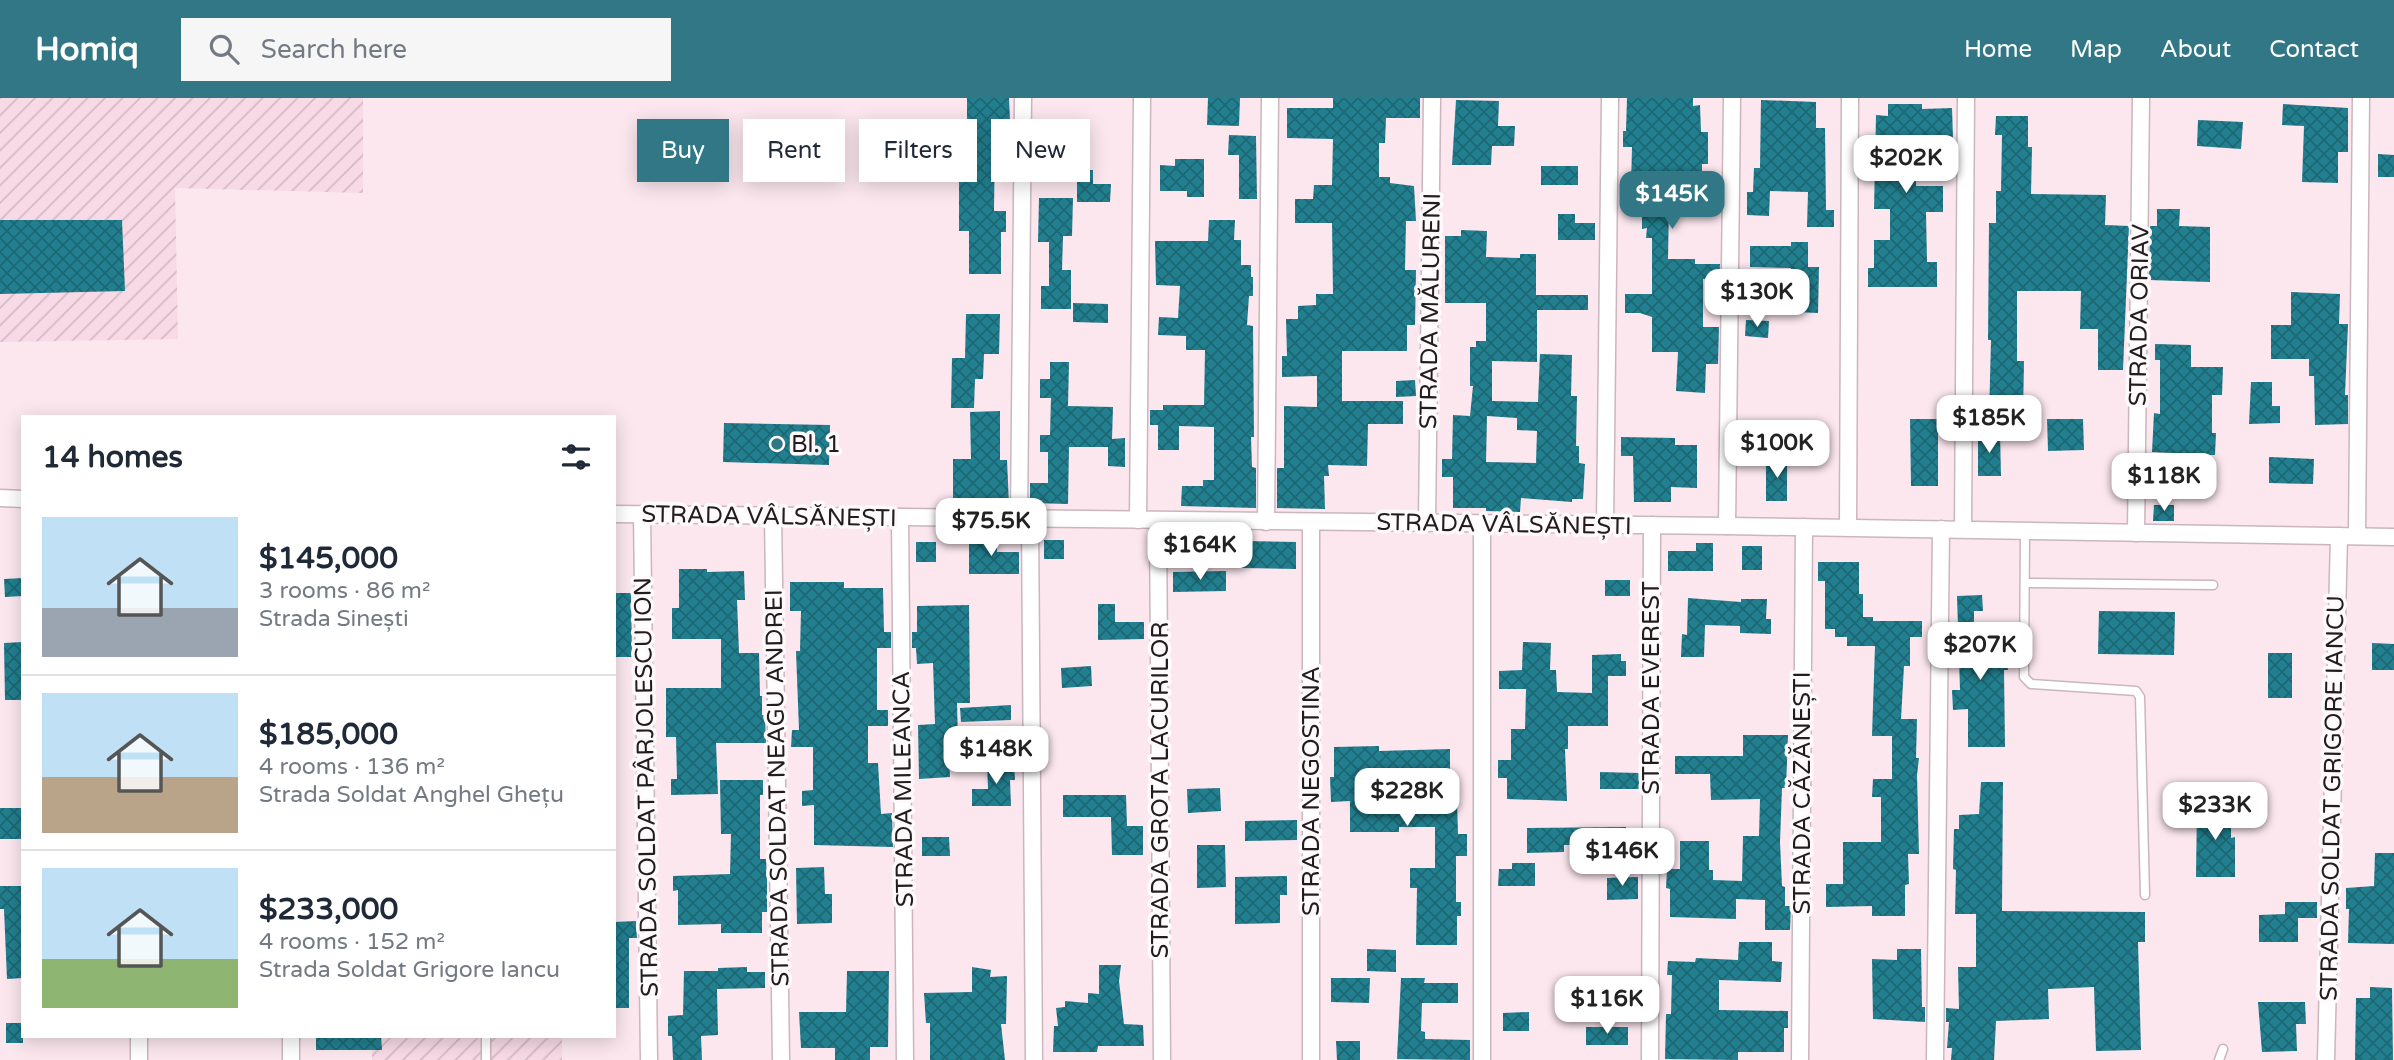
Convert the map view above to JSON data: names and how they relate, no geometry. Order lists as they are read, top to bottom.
{
  "streets": {
    "street": [
      "STRADA MĂLURENI",
      "STRADA ORIAV",
      "STRADA VÂLSĂNEȘTI",
      "STRADA EVEREST",
      "STRADA SOLDAT PÂRJOLESCU ION",
      "STRADA SOLDAT NEAGU ANDREI",
      "STRADA MILEANCA",
      "STRADA GROTA LACURILOR",
      "STRADA NEGOSTINA",
      "STRADA CĂZĂNEȘTI",
      "STRADA SOLDAT GRIGORE IANCU"
    ]
  },
  "crossings": [
    ["STRADA MĂLURENI", "STRADA VÂLSĂNEȘTI"],
    ["STRADA ORIAV", "STRADA VÂLSĂNEȘTI"],
    ["STRADA VÂLSĂNEȘTI", "STRADA EVEREST"],
    ["STRADA VÂLSĂNEȘTI", "STRADA SOLDAT PÂRJOLESCU ION"],
    ["STRADA VÂLSĂNEȘTI", "STRADA SOLDAT NEAGU ANDREI"],
    ["STRADA VÂLSĂNEȘTI", "STRADA MILEANCA"],
    ["STRADA VÂLSĂNEȘTI", "STRADA GROTA LACURILOR"],
    ["STRADA VÂLSĂNEȘTI", "STRADA NEGOSTINA"],
    ["STRADA VÂLSĂNEȘTI", "STRADA CĂZĂNEȘTI"],
    ["STRADA VÂLSĂNEȘTI", "STRADA SOLDAT GRIGORE IANCU"]
  ],
  "places": ["Bl. 1"],
  "page": {
    "header": "Homiq",
    "search": "Search here",
    "nav": [
      "Home",
      "Map",
      "About",
      "Contact"
    ],
    "chip": [
      "Buy",
      "Rent",
      "Filters",
      "New"
    ],
    "price": [
      "$202K",
      "$145K",
      "$130K",
      "$185K",
      "$100K",
      "$118K",
      "$75.5K",
      "$164K",
      "$207K",
      "$148K",
      "$228K",
      "$233K",
      "$146K",
      "$116K"
    ],
    "heading": "14 homes",
    "list": [
      {
        "name": "$145,000",
        "note": "3 rooms · 86 m² · Strada Sinești"
      },
      {
        "name": "$185,000",
        "note": "4 rooms · 136 m² · Strada Soldat Anghel Ghețu"
      },
      {
        "name": "$233,000",
        "note": "4 rooms · 152 m² · Strada Soldat Grigore Iancu"
      }
    ]
  }
}
